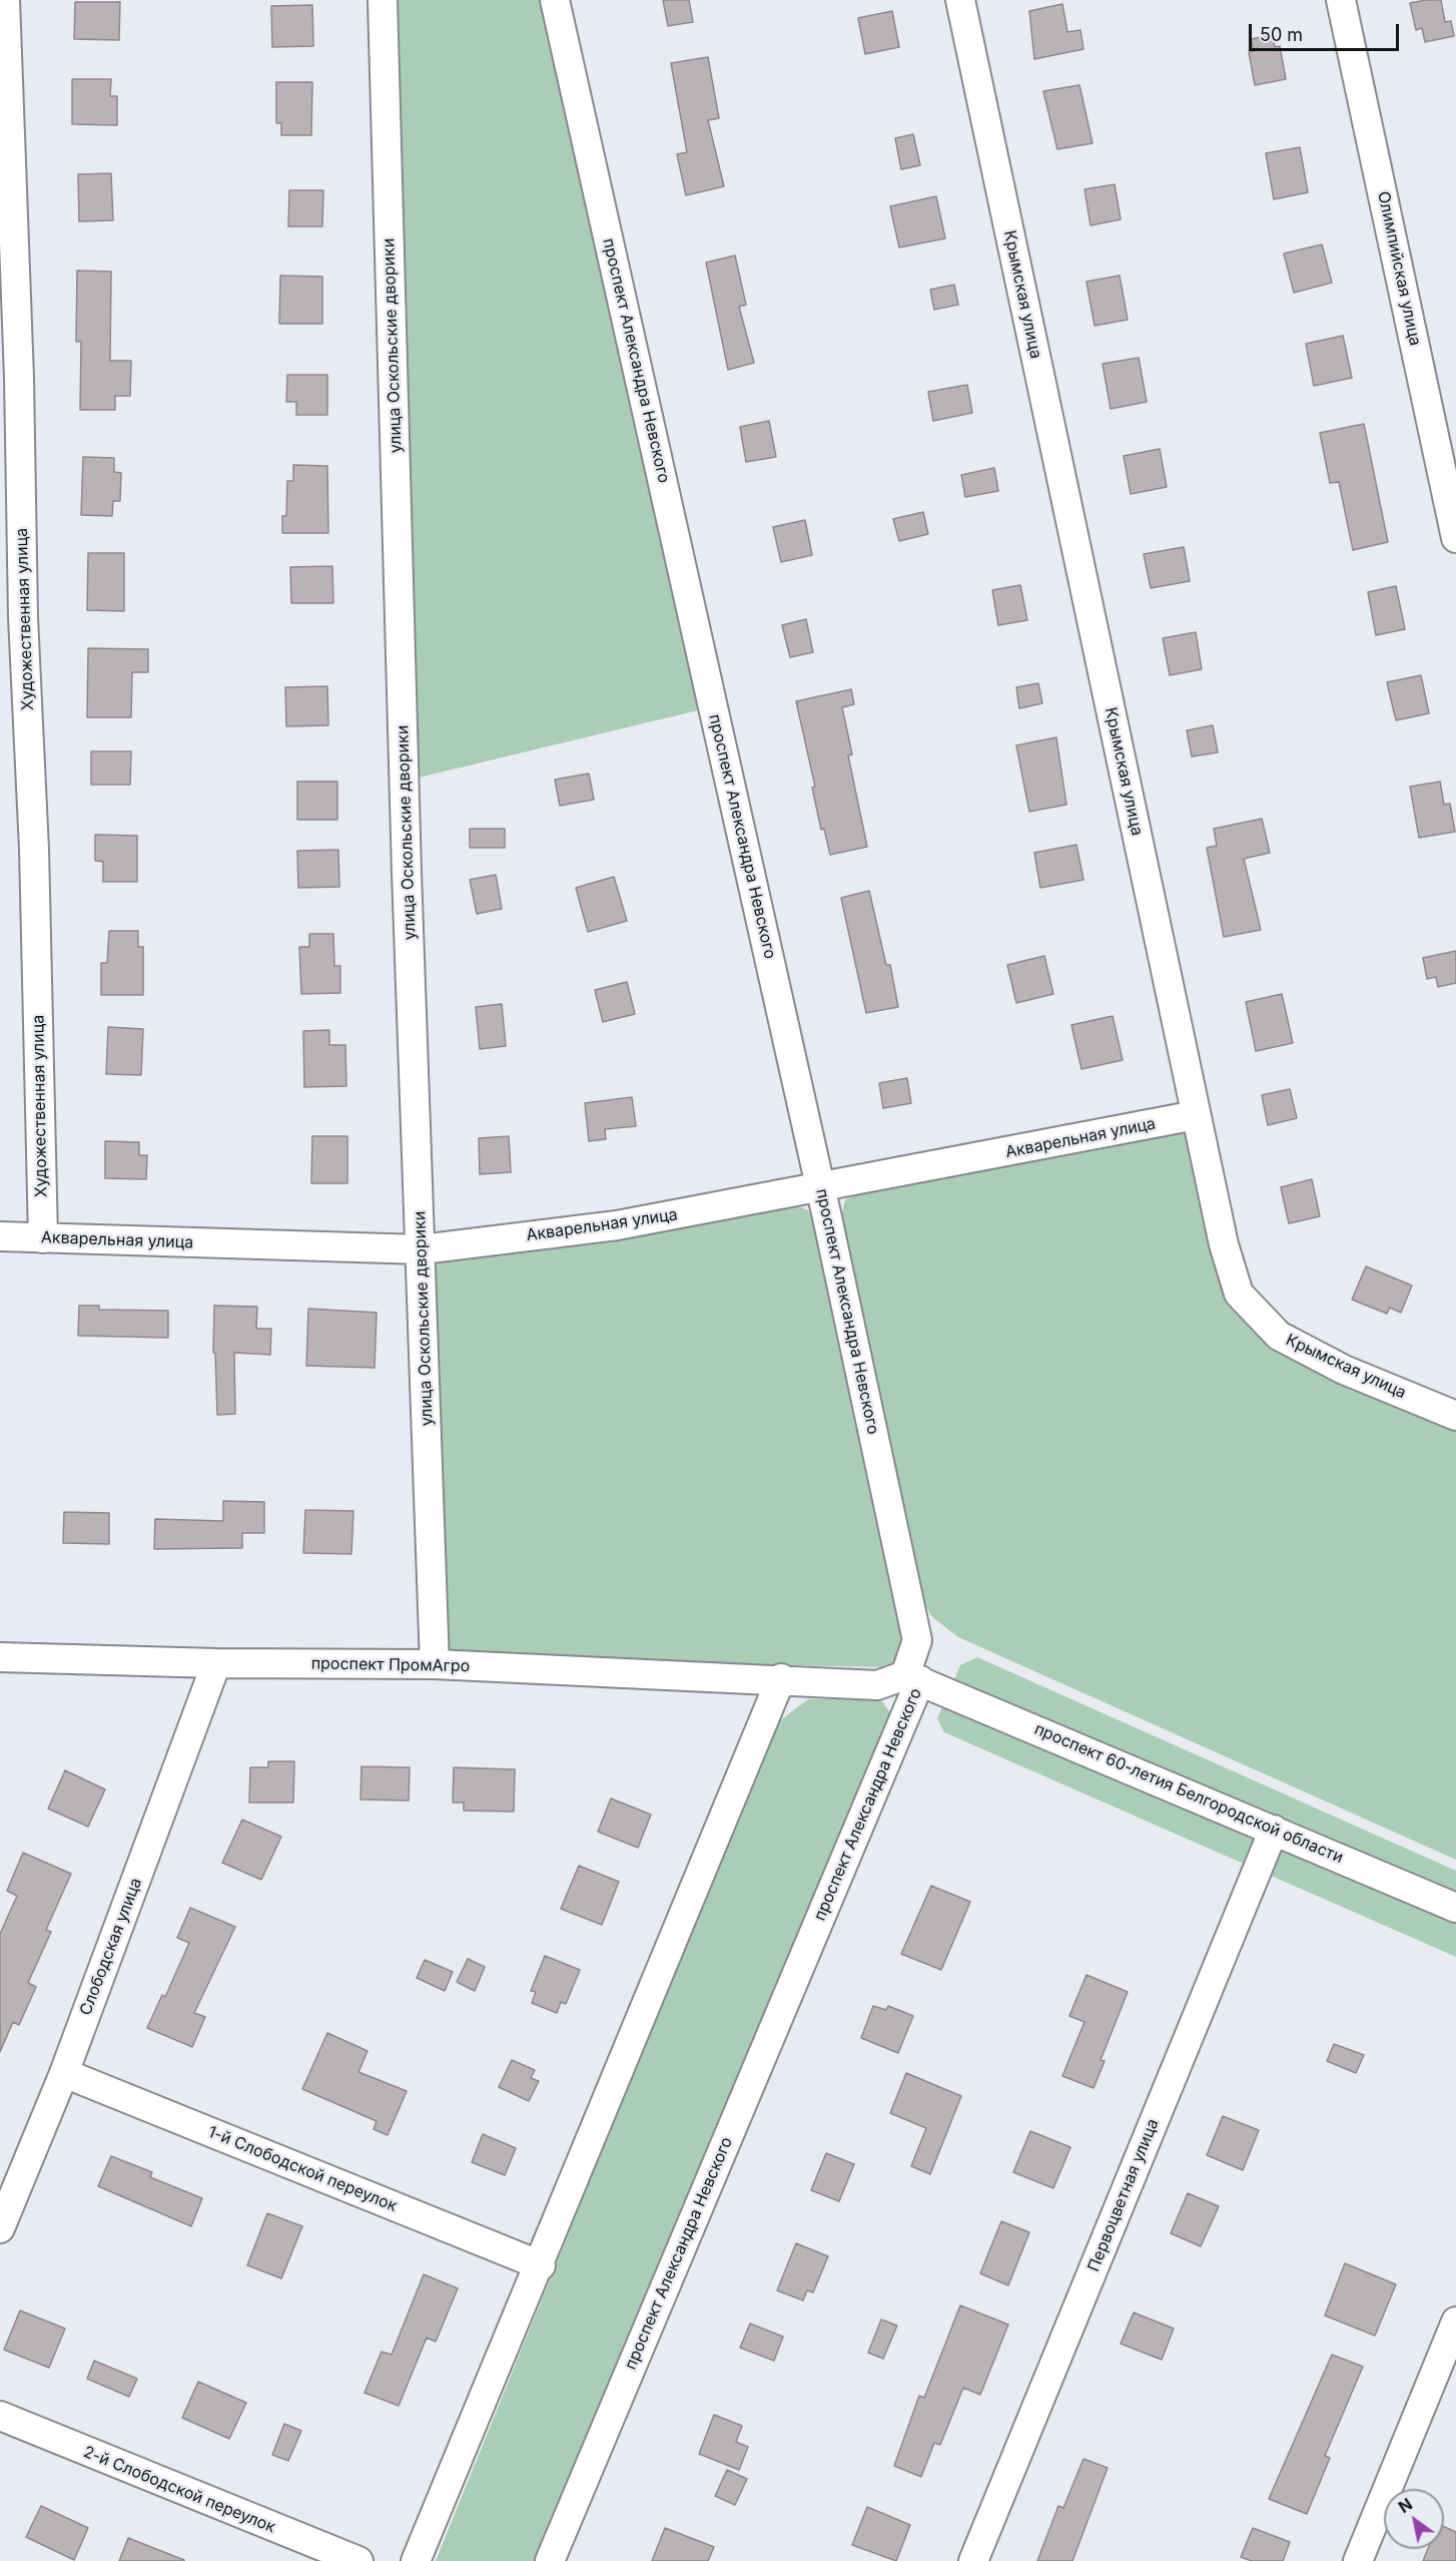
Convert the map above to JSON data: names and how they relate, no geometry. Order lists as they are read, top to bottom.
{
  "streets": {
    "street": [
      "Олимпийская улица",
      "Крымская улица",
      "улица Оскольские дворики",
      "проспект Александра Невского",
      "Художественная улица",
      "Акварельная улица",
      "проспект ПромАгро",
      "проспект 60-летия Белгородской области",
      "Слободская улица",
      "1-й Слободской переулок",
      "Первоцветная улица",
      "2-й Слободской переулок"
    ]
  },
  "crossings": [
    ["Крымская улица", "Акварельная улица"],
    ["улица Оскольские дворики", "Акварельная улица"],
    ["улица Оскольские дворики", "проспект ПромАгро"],
    ["проспект Александра Невского", "Акварельная улица"],
    ["проспект Александра Невского", "проспект ПромАгро"],
    ["проспект Александра Невского", "проспект 60-летия Белгородской области"],
    ["Художественная улица", "Акварельная улица"],
    ["проспект ПромАгро", "проспект 60-летия Белгородской области"],
    ["проспект ПромАгро", "Слободская улица"],
    ["проспект 60-летия Белгородской области", "Первоцветная улица"],
    ["Слободская улица", "1-й Слободской переулок"]
  ],
  "scale_bar": "50 m",
  "north": "top left"
}
